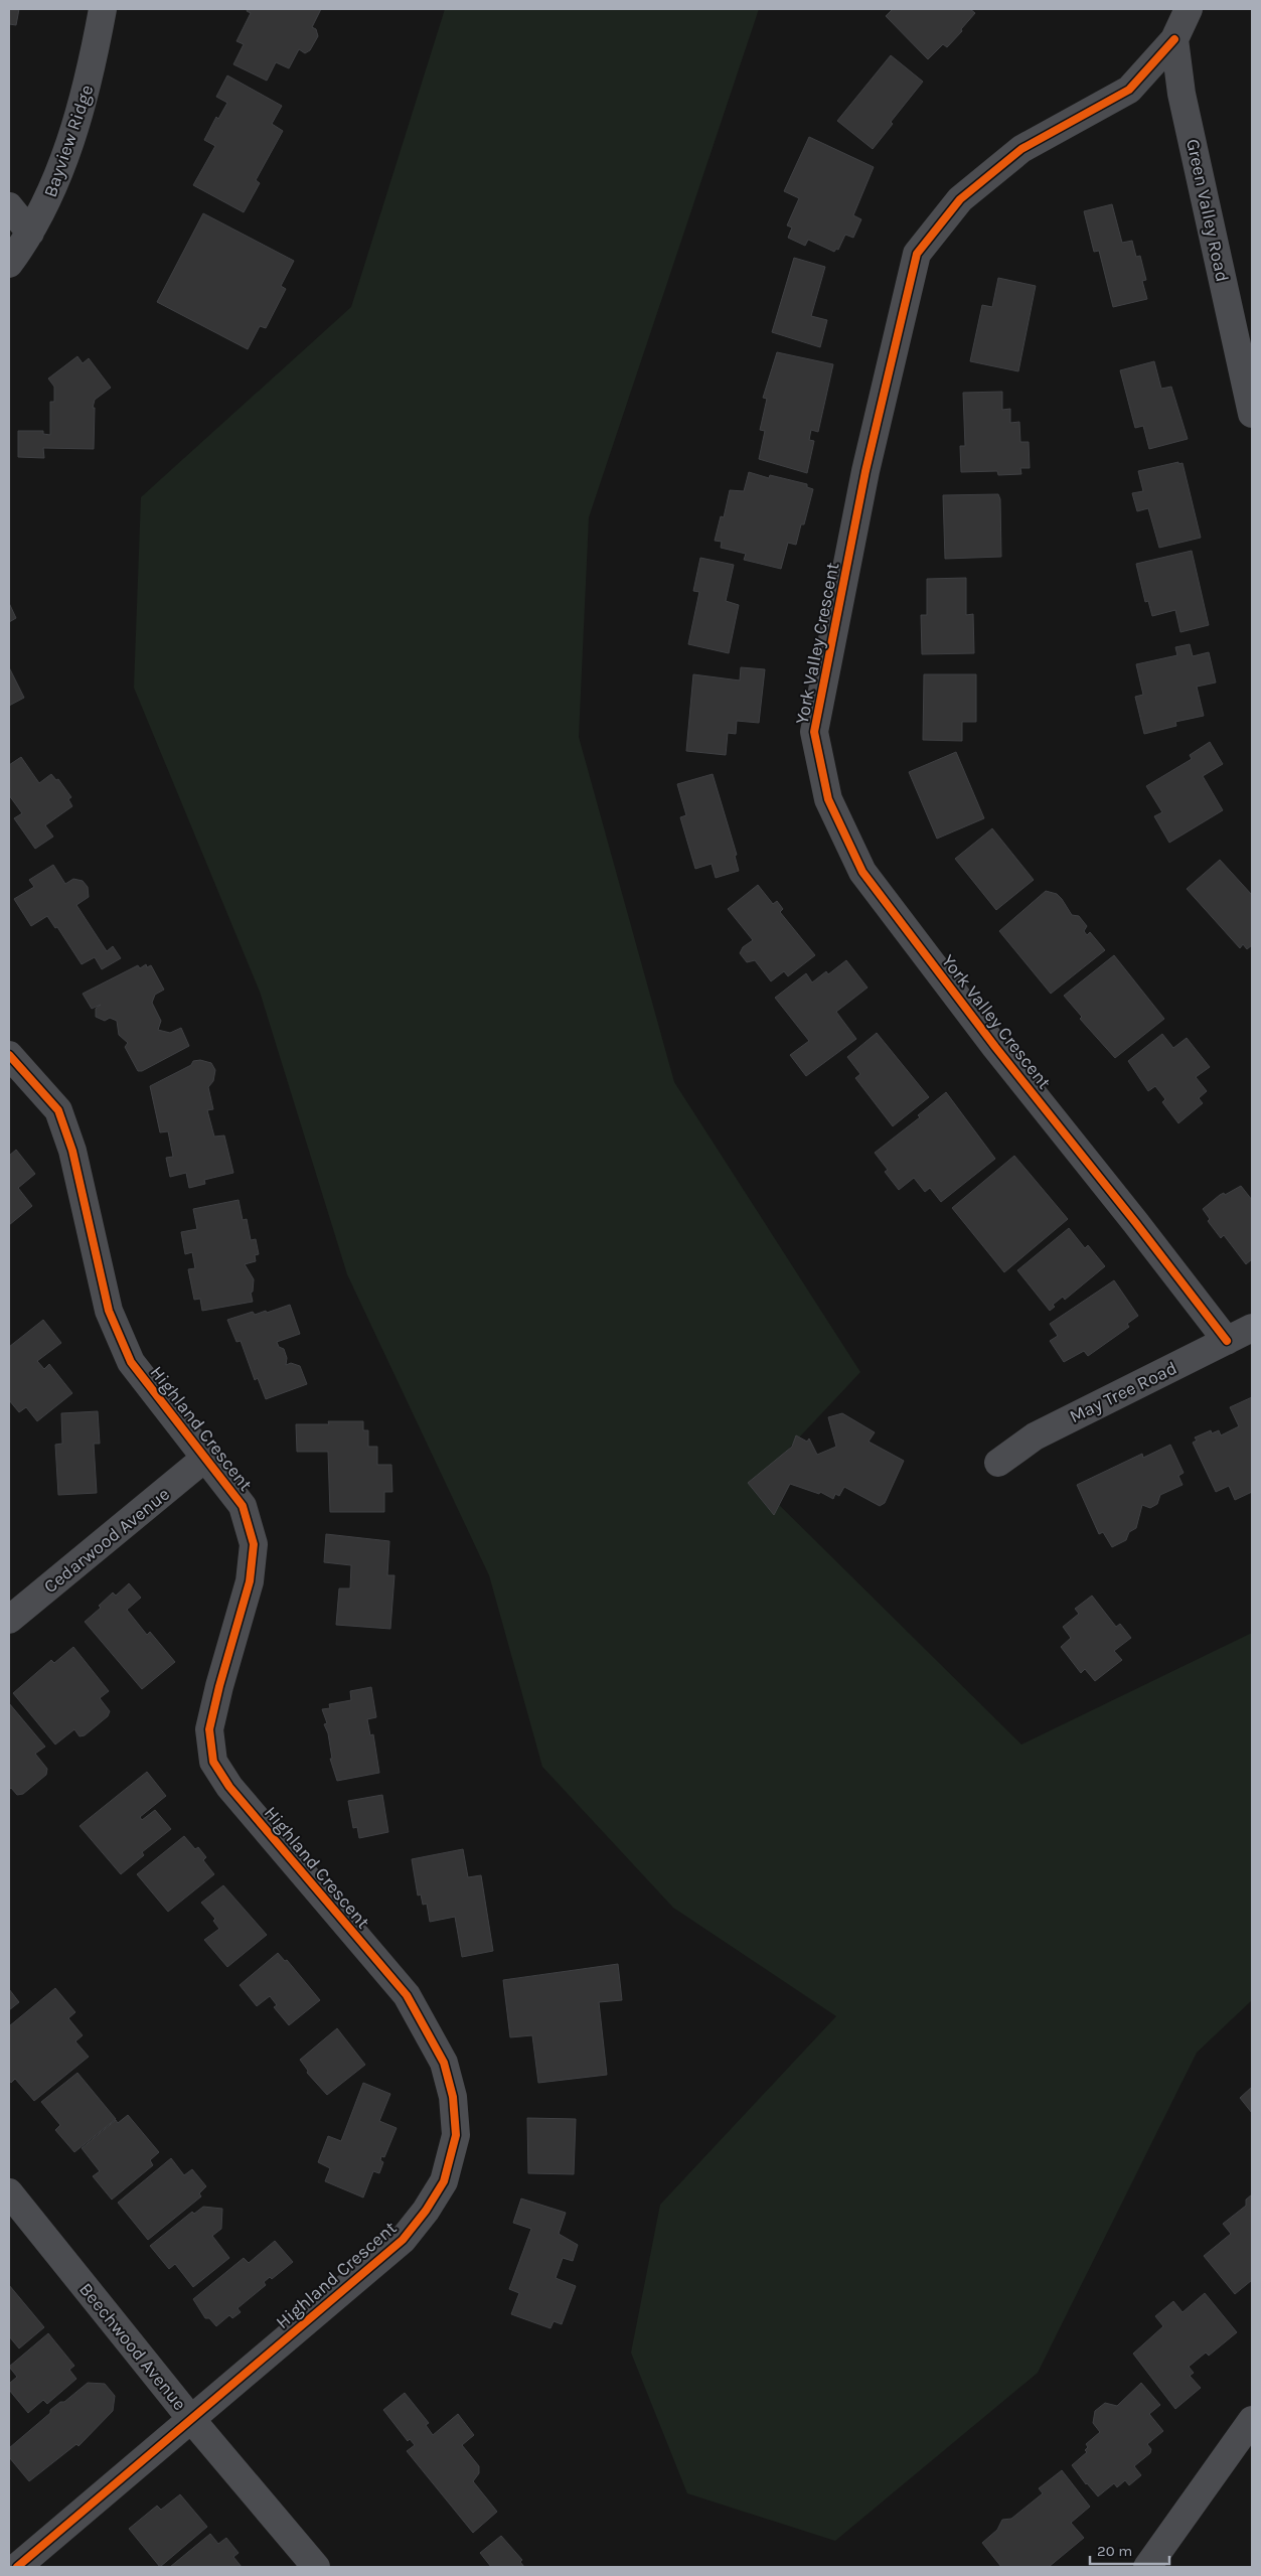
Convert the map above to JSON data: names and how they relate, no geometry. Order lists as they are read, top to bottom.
{
  "streets": {
    "street": [
      "Bayview Ridge",
      "Green Valley Road",
      "York Valley Crescent",
      "May Tree Road",
      "Highland Crescent",
      "Cedarwood Avenue",
      "Beechwood Avenue"
    ]
  },
  "crossings": [
    ["Green Valley Road", "York Valley Crescent"],
    ["York Valley Crescent", "May Tree Road"],
    ["Highland Crescent", "Cedarwood Avenue"],
    ["Highland Crescent", "Beechwood Avenue"]
  ],
  "scale_bar": "20 m"
}
